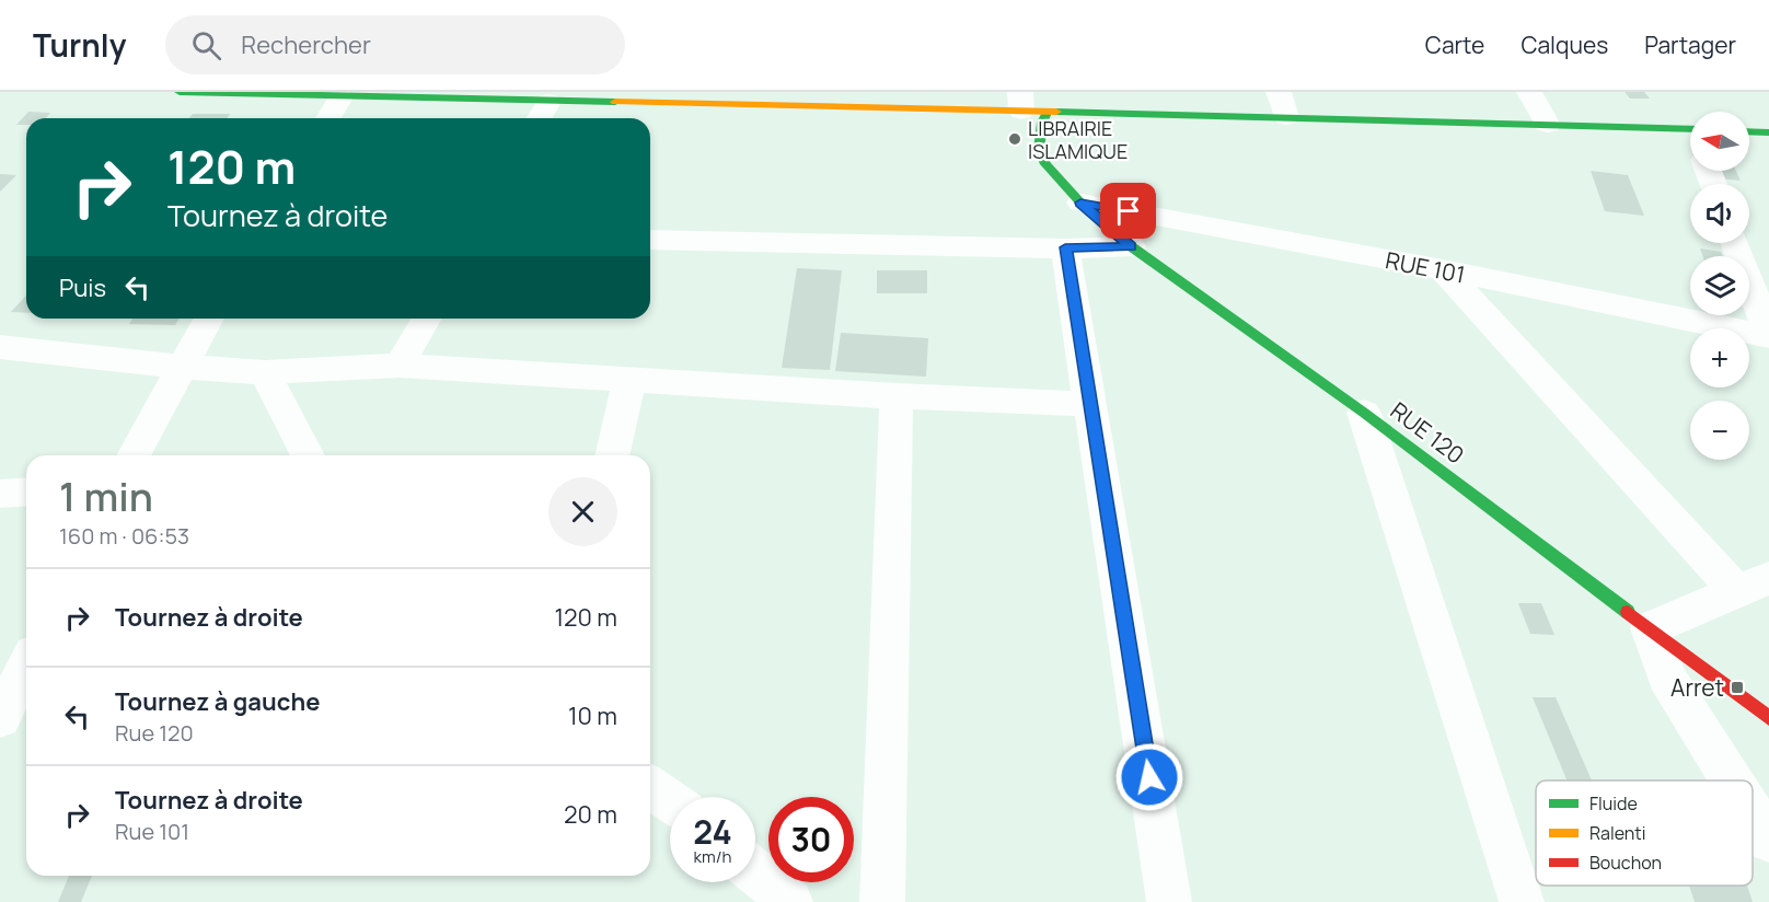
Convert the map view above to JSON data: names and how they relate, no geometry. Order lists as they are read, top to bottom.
{
  "streets": {
    "main road": ["RUE 120"],
    "street": ["RUE 101"]
  },
  "crossings": [
    ["RUE 101", "RUE 120"]
  ],
  "places": {
    "other": ["LIBRAIRIE ISLAMIQUE"],
    "transit": ["Arret"]
  },
  "legend": ["Fluide", "Ralenti", "Bouchon"],
  "north": "left",
  "page": {
    "header": "Turnly",
    "search": "Rechercher",
    "nav": ["Carte", "Calques", "Partager"],
    "map_buttons": ["+", "−"],
    "turn": ["120 m", "Tournez à droite"],
    "then": "Puis",
    "heading": ["1 min", "160 m · 06:53"],
    "list": [
      {
        "name": "Tournez à droite",
        "value": "120 m"
      },
      {
        "name": "Tournez à gauche",
        "note": "Rue 120",
        "value": "10 m"
      },
      {
        "name": "Tournez à droite",
        "note": "Rue 101",
        "value": "20 m"
      }
    ],
    "speed": "24 km/h",
    "limit": "30"
  }
}
